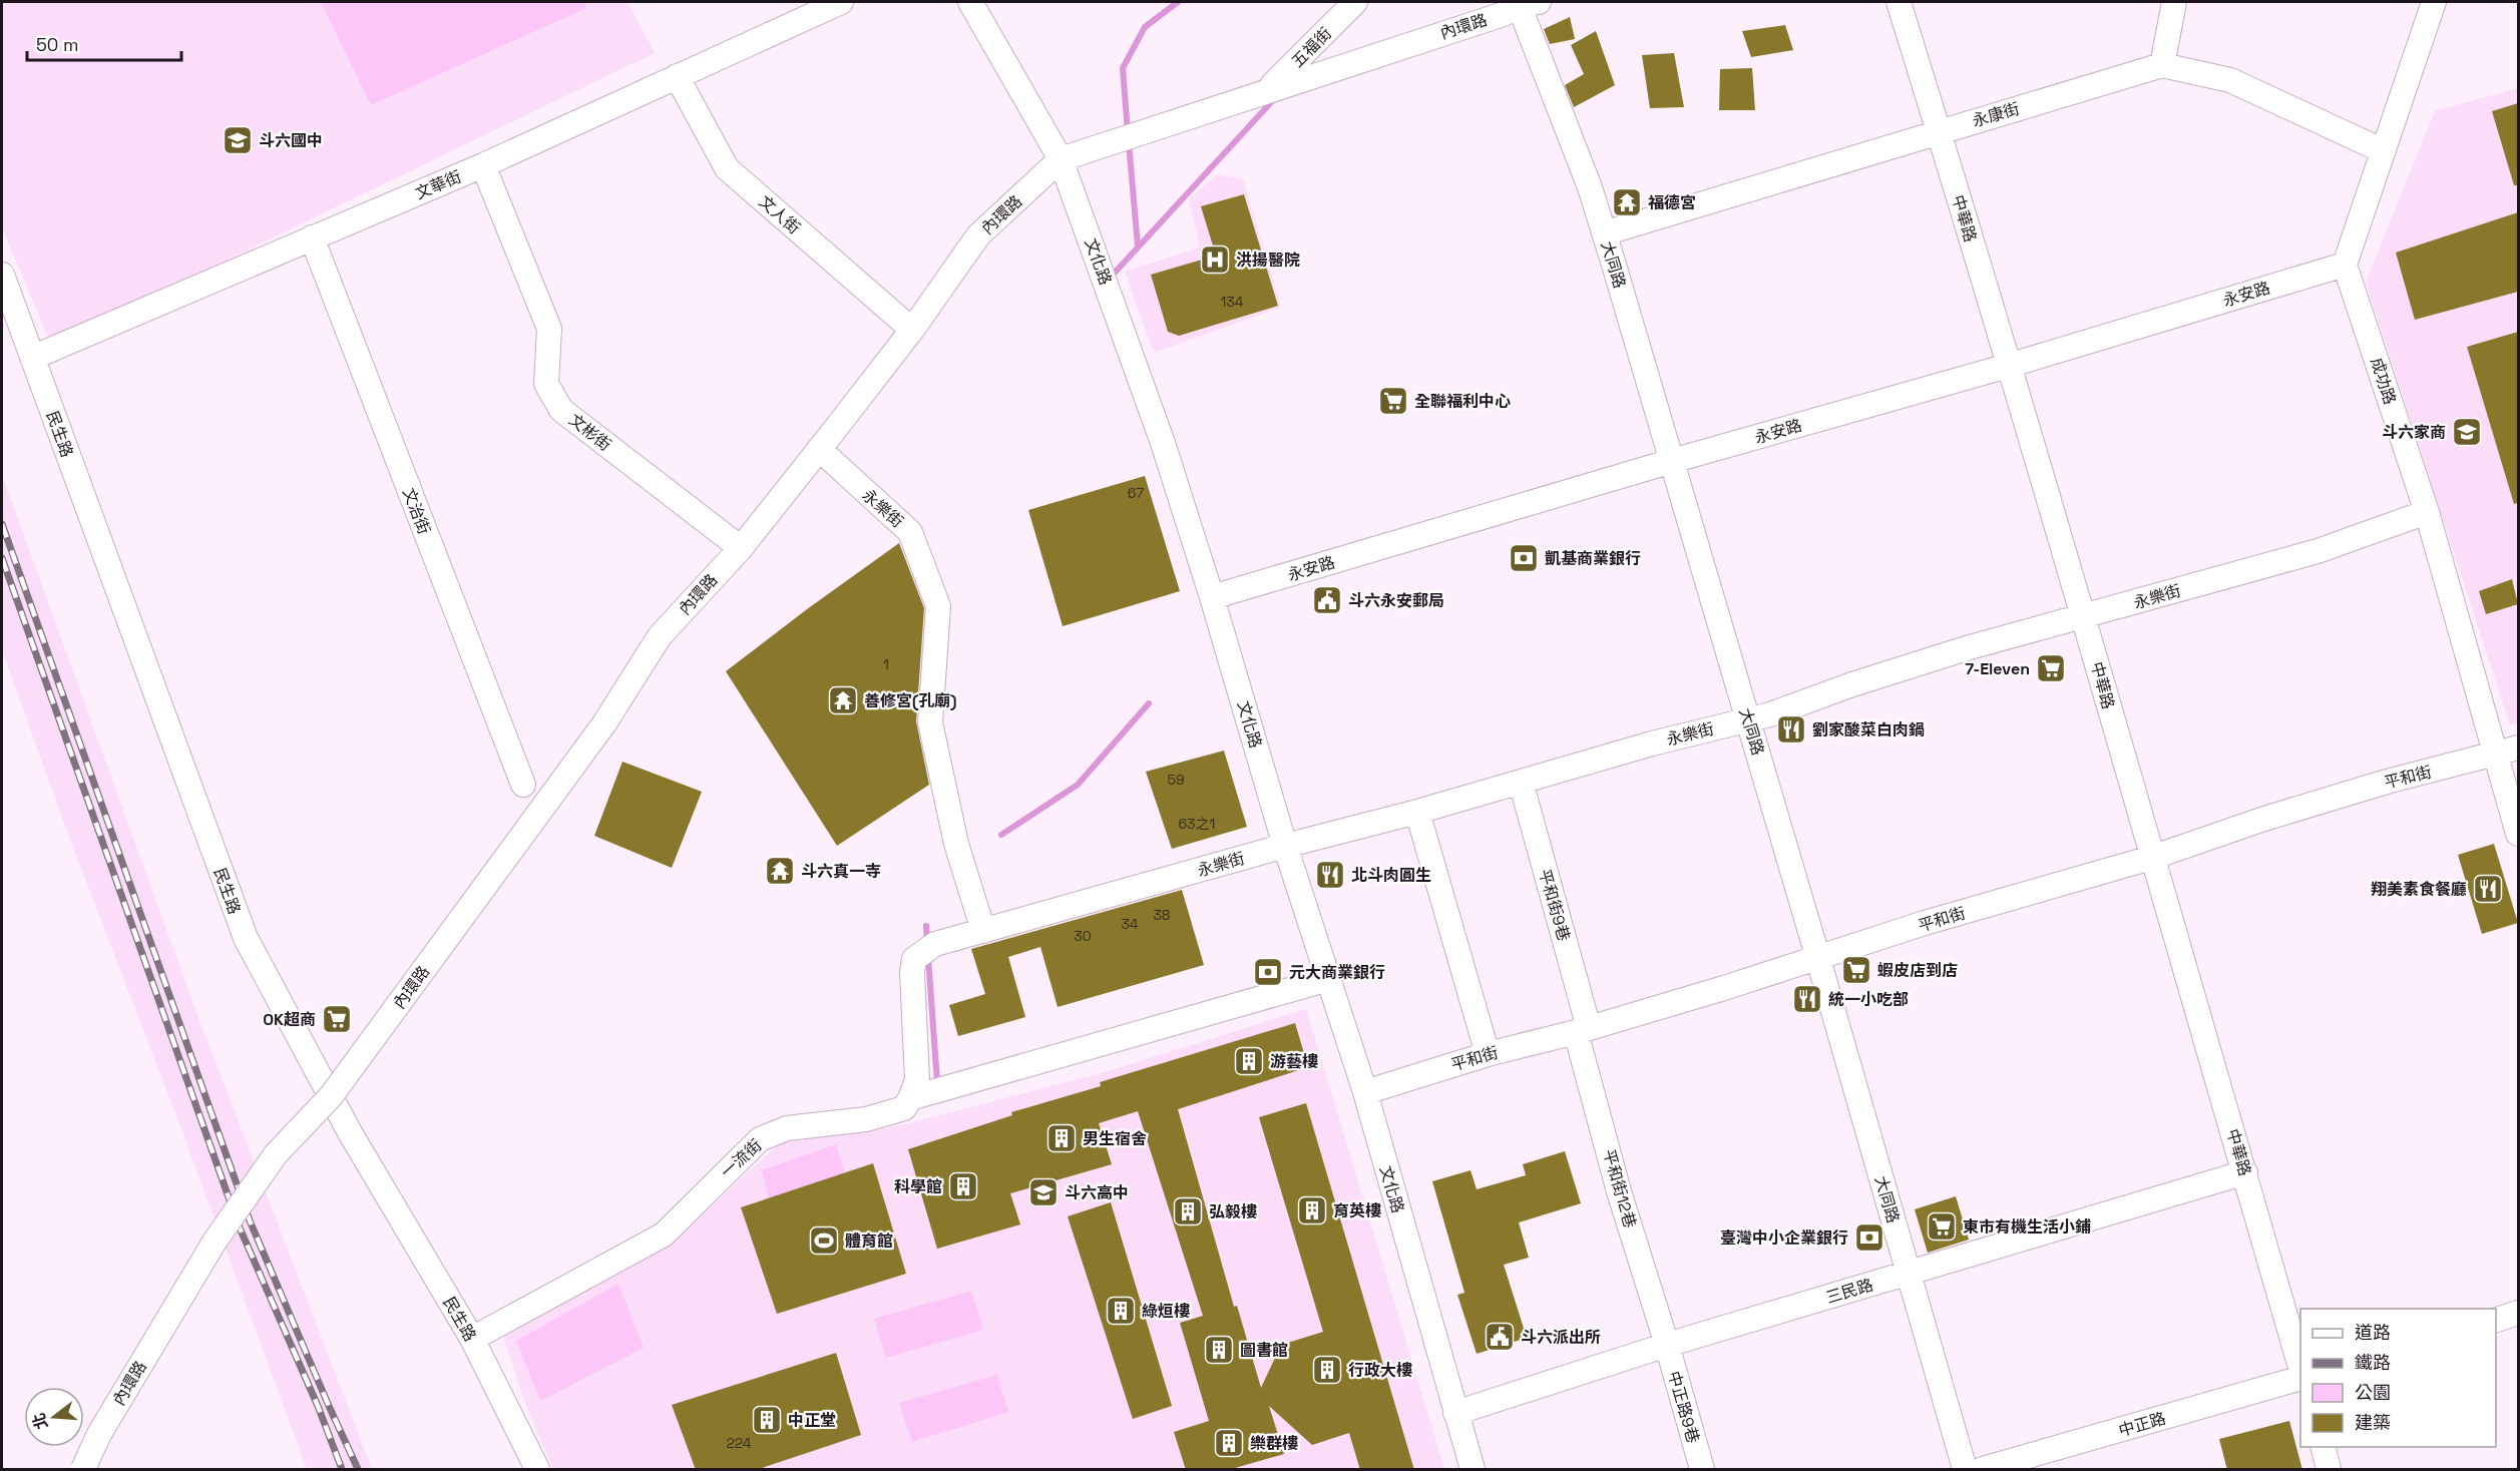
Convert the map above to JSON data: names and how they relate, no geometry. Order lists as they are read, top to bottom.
{
  "streets": {
    "street": [
      "內環路",
      "五福街",
      "永康街",
      "文華街",
      "文人街",
      "中華路",
      "文化路",
      "大同路",
      "永安路",
      "成功路",
      "文彬街",
      "民生路",
      "永樂街",
      "文治街",
      "平和街",
      "平和街9巷",
      "一流街",
      "平和街12巷",
      "三民路",
      "中正路9巷",
      "中正路"
    ]
  },
  "crossings": [
    ["內環路", "五福街"],
    ["內環路", "文人街"],
    ["內環路", "文化路"],
    ["內環路", "大同路"],
    ["內環路", "文彬街"],
    ["內環路", "永樂街"],
    ["永康街", "中華路"],
    ["永康街", "大同路"],
    ["文華街", "文人街"],
    ["文華街", "文彬街"],
    ["文華街", "民生路"],
    ["文華街", "文治街"],
    ["中華路", "永安路"],
    ["中華路", "永樂街"],
    ["中華路", "平和街"],
    ["中華路", "三民路"],
    ["文化路", "永安路"],
    ["文化路", "永樂街"],
    ["文化路", "平和街"],
    ["文化路", "一流街"],
    ["文化路", "三民路"],
    ["大同路", "永安路"],
    ["大同路", "永樂街"],
    ["大同路", "平和街"],
    ["大同路", "三民路"],
    ["永安路", "成功路"],
    ["成功路", "永樂街"],
    ["成功路", "平和街"],
    ["民生路", "一流街"],
    ["永樂街", "平和街9巷"],
    ["永樂街", "一流街"],
    ["平和街", "平和街9巷"],
    ["平和街", "平和街12巷"],
    ["平和街9巷", "平和街12巷"],
    ["平和街12巷", "三民路"],
    ["平和街12巷", "中正路9巷"],
    ["三民路", "中正路9巷"]
  ],
  "places": {
    "school or university": ["斗六國中", "斗六家商", "斗六高中"],
    "temple": ["福德宮", "善修宮(孔廟)", "斗六真一寺"],
    "hospital": ["洪揚醫院"],
    "supermarket": [
      "全聯福利中心",
      "7-Eleven",
      "蝦皮店到店",
      "OK超商",
      "東市有機生活小鋪"
    ],
    "bank": ["凱基商業銀行", "元大商業銀行", "臺灣中小企業銀行"],
    "public building": ["斗六永安郵局", "斗六派出所"],
    "restaurant": [
      "劉家酸菜白肉鍋",
      "北斗肉圓生",
      "翔美素食餐廳",
      "統一小吃部"
    ],
    "building": [
      "游藝樓",
      "男生宿舍",
      "科學館",
      "育英樓",
      "弘毅樓",
      "綠烜樓",
      "圖書館",
      "行政大樓",
      "中正堂",
      "樂群樓"
    ],
    "sports": ["體育館"]
  },
  "house_numbers": [
    "134",
    "67",
    "1",
    "59",
    "63之1",
    "38",
    "34",
    "30",
    "224"
  ],
  "legend": [
    "道路",
    "鐵路",
    "公園",
    "建築"
  ],
  "scale_bar": "50 m",
  "north": "left"
}
